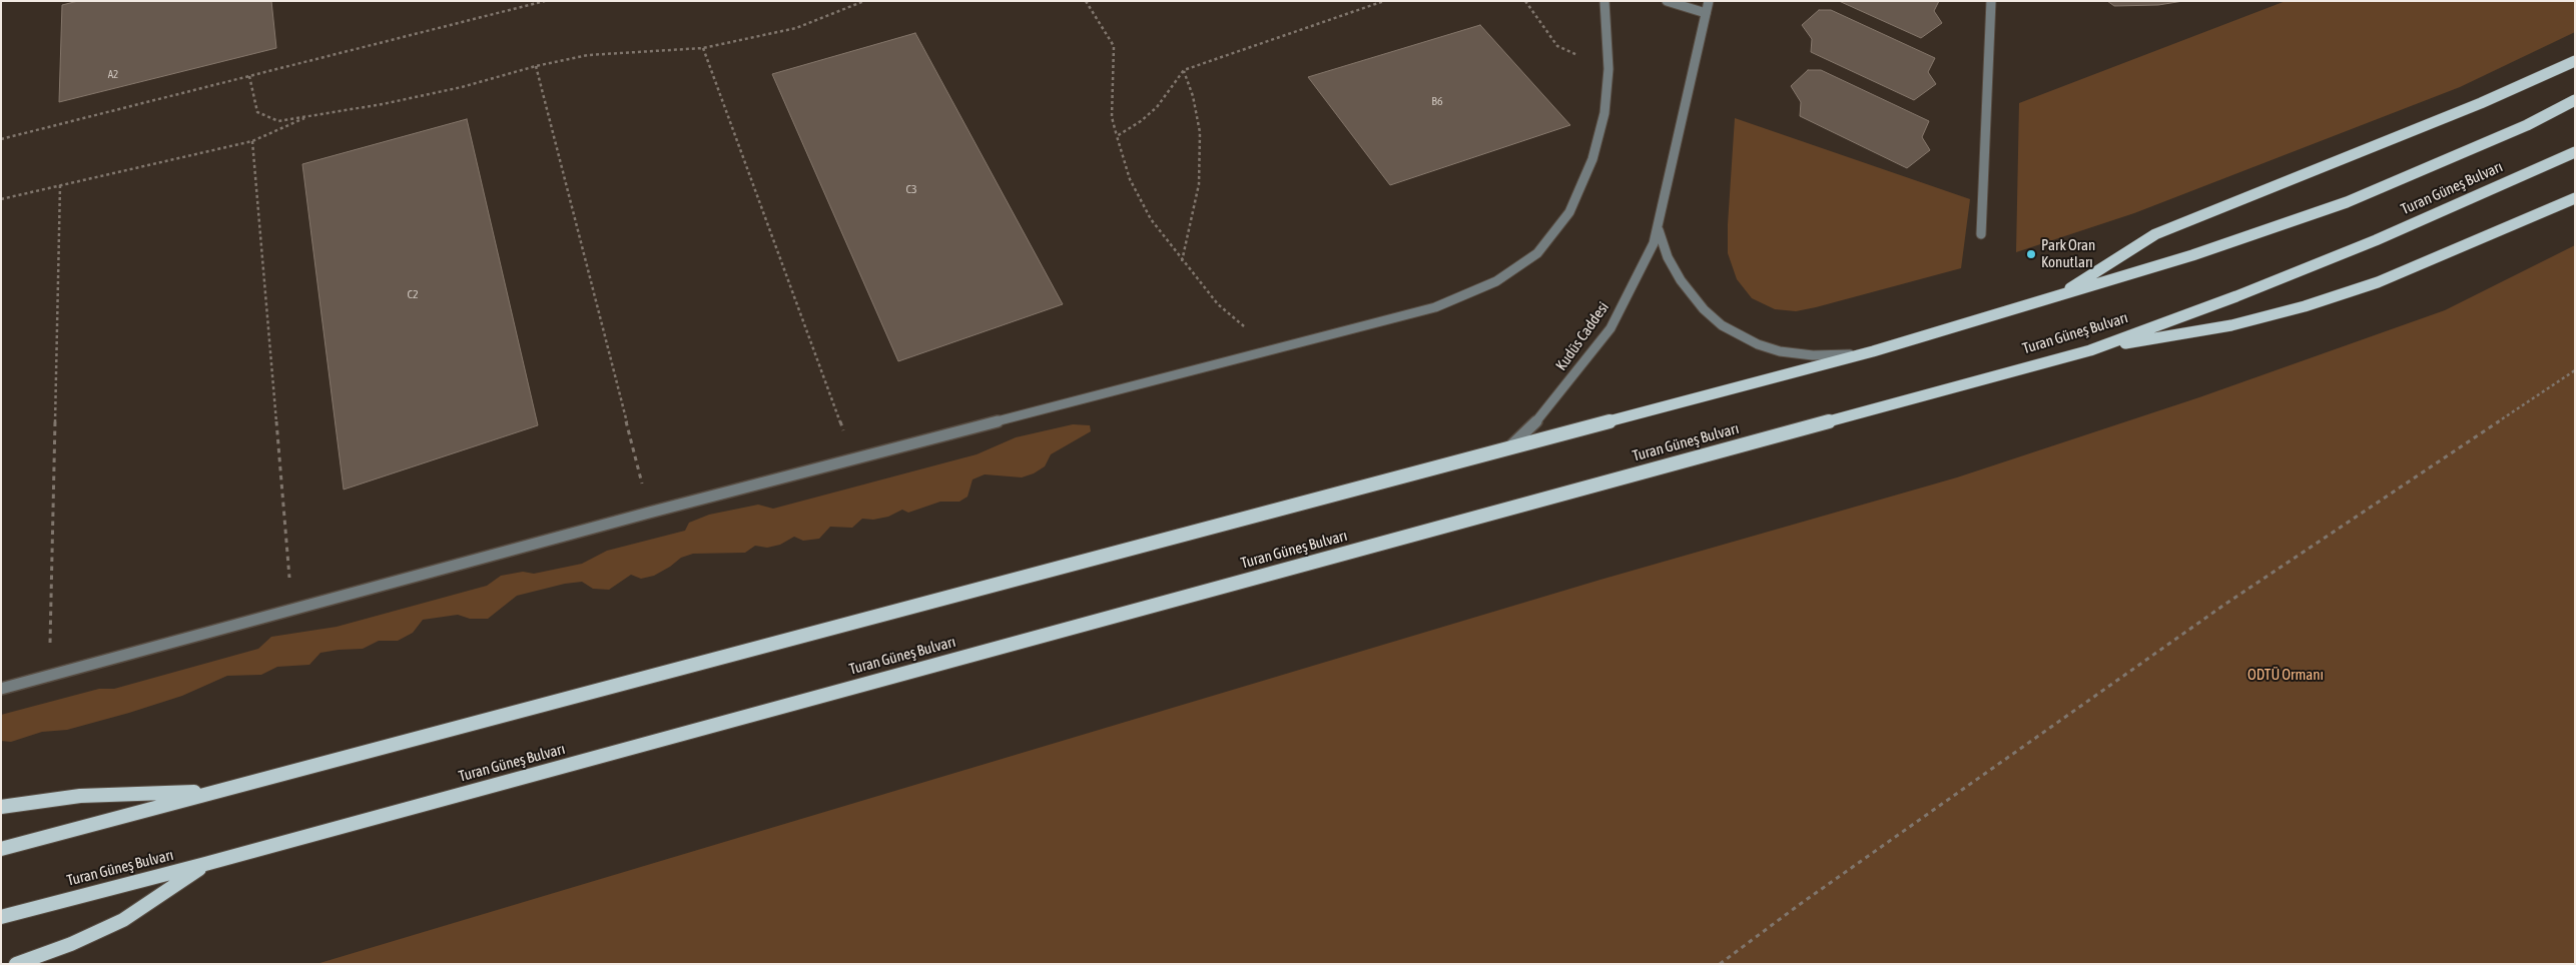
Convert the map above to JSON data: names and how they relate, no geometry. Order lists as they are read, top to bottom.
{
  "streets": {
    "main road": ["Turan Güneş Bulvarı"],
    "street": ["Kudüs Caddesi"]
  },
  "crossings": [
    ["Turan Güneş Bulvarı", "Kudüs Caddesi"]
  ],
  "parks": ["ODTÜ Ormanı"],
  "places": ["Park Oran Konutları"],
  "house_numbers": [
    "A2",
    "B6",
    "C3",
    "C2"
  ]
}
